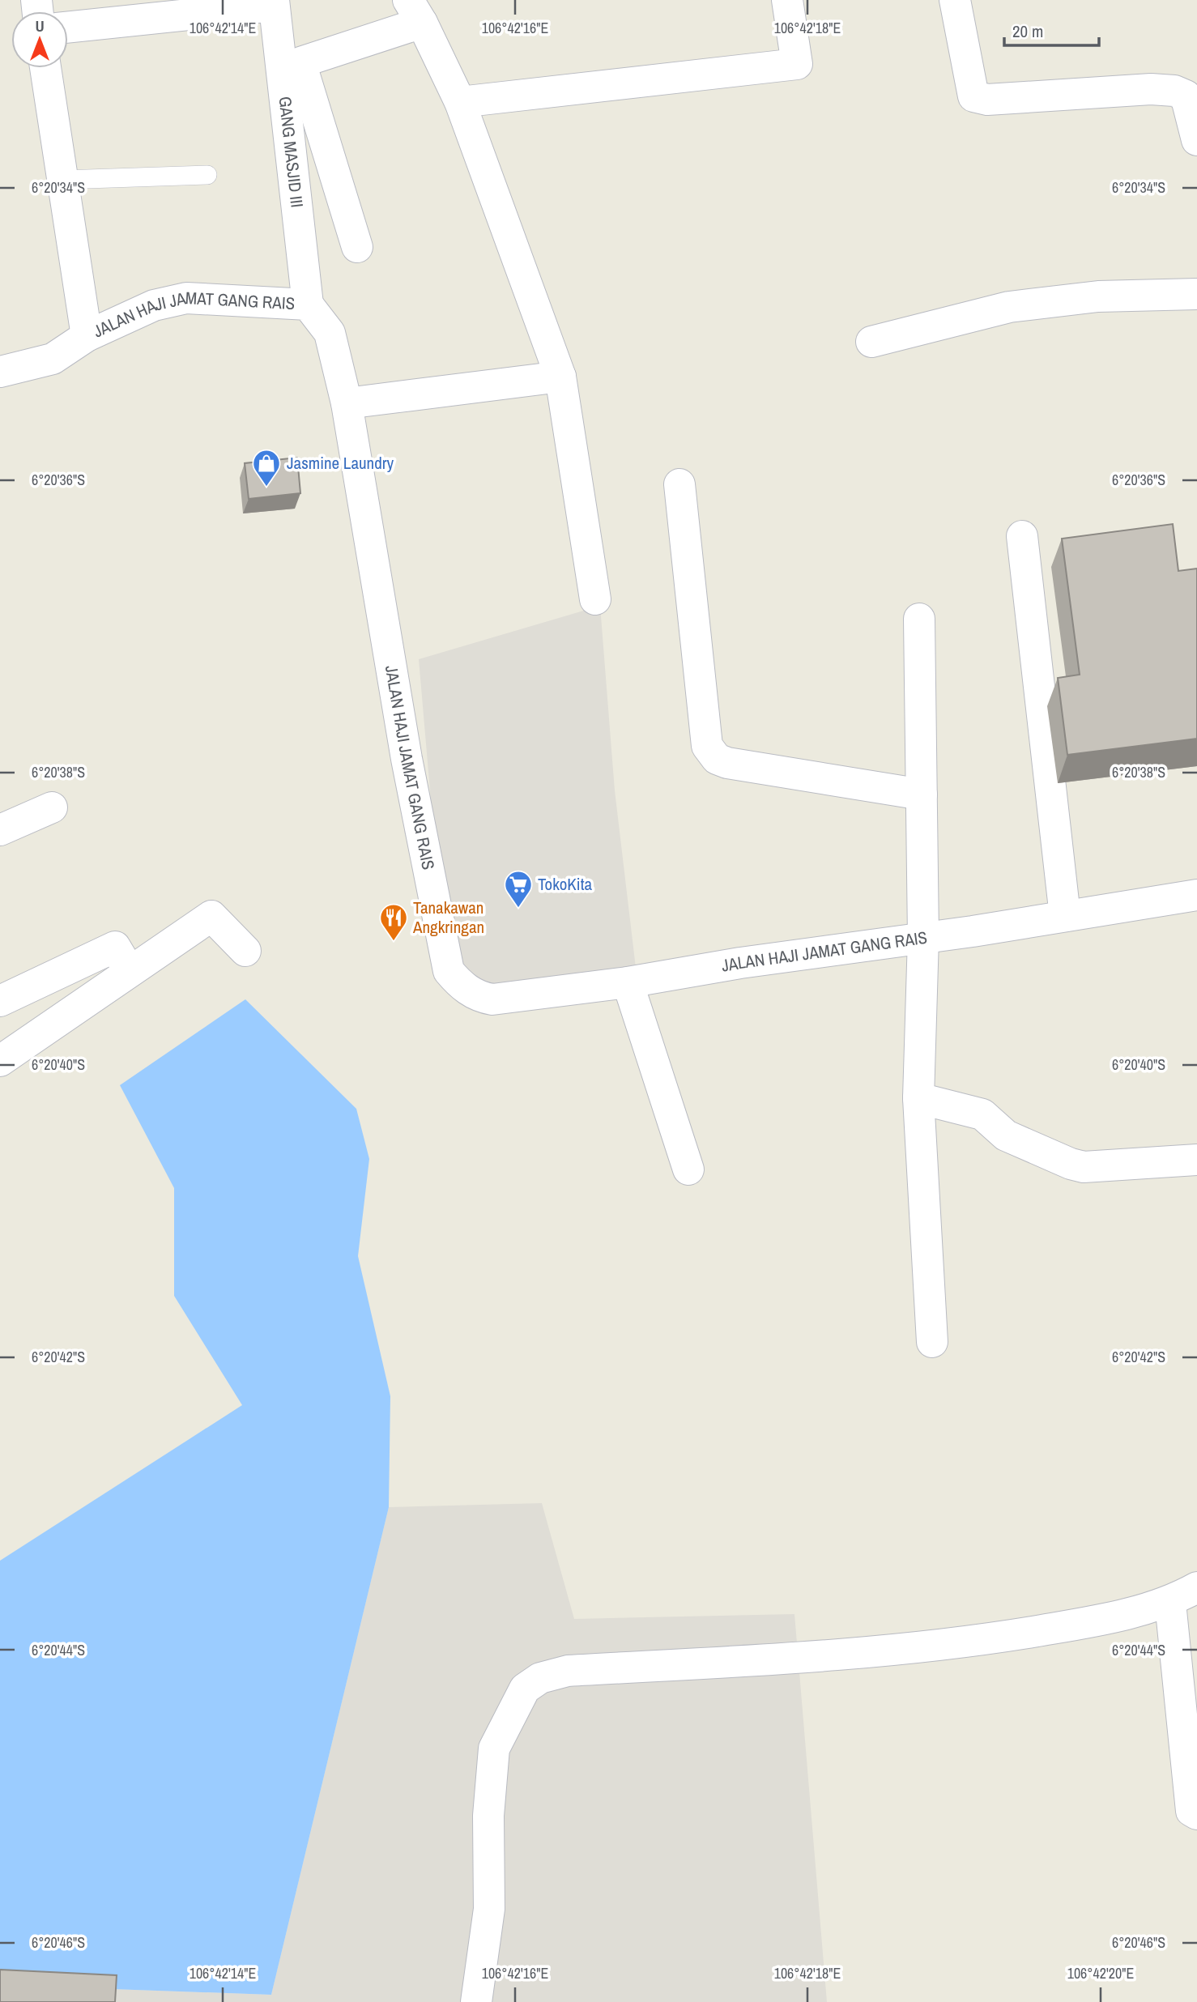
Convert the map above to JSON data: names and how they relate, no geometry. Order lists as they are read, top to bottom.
{
  "streets": {
    "street": ["GANG MASJID III", "JALAN HAJI JAMAT GANG RAIS"]
  },
  "crossings": [
    ["GANG MASJID III", "JALAN HAJI JAMAT GANG RAIS"]
  ],
  "places": {
    "shop": ["Jasmine Laundry"],
    "supermarket": ["TokoKita"],
    "restaurant": ["Tanakawan Angkringan"]
  },
  "scale_bar": "20 m",
  "north": "top",
  "coordinates": [
    "106°42'14\"E",
    "106°42'16\"E",
    "106°42'18\"E",
    "6°20'34\"S",
    "6°20'36\"S",
    "6°20'38\"S",
    "6°20'40\"S",
    "6°20'42\"S",
    "6°20'44\"S",
    "6°20'46\"S",
    "106°42'20\"E"
  ]
}
